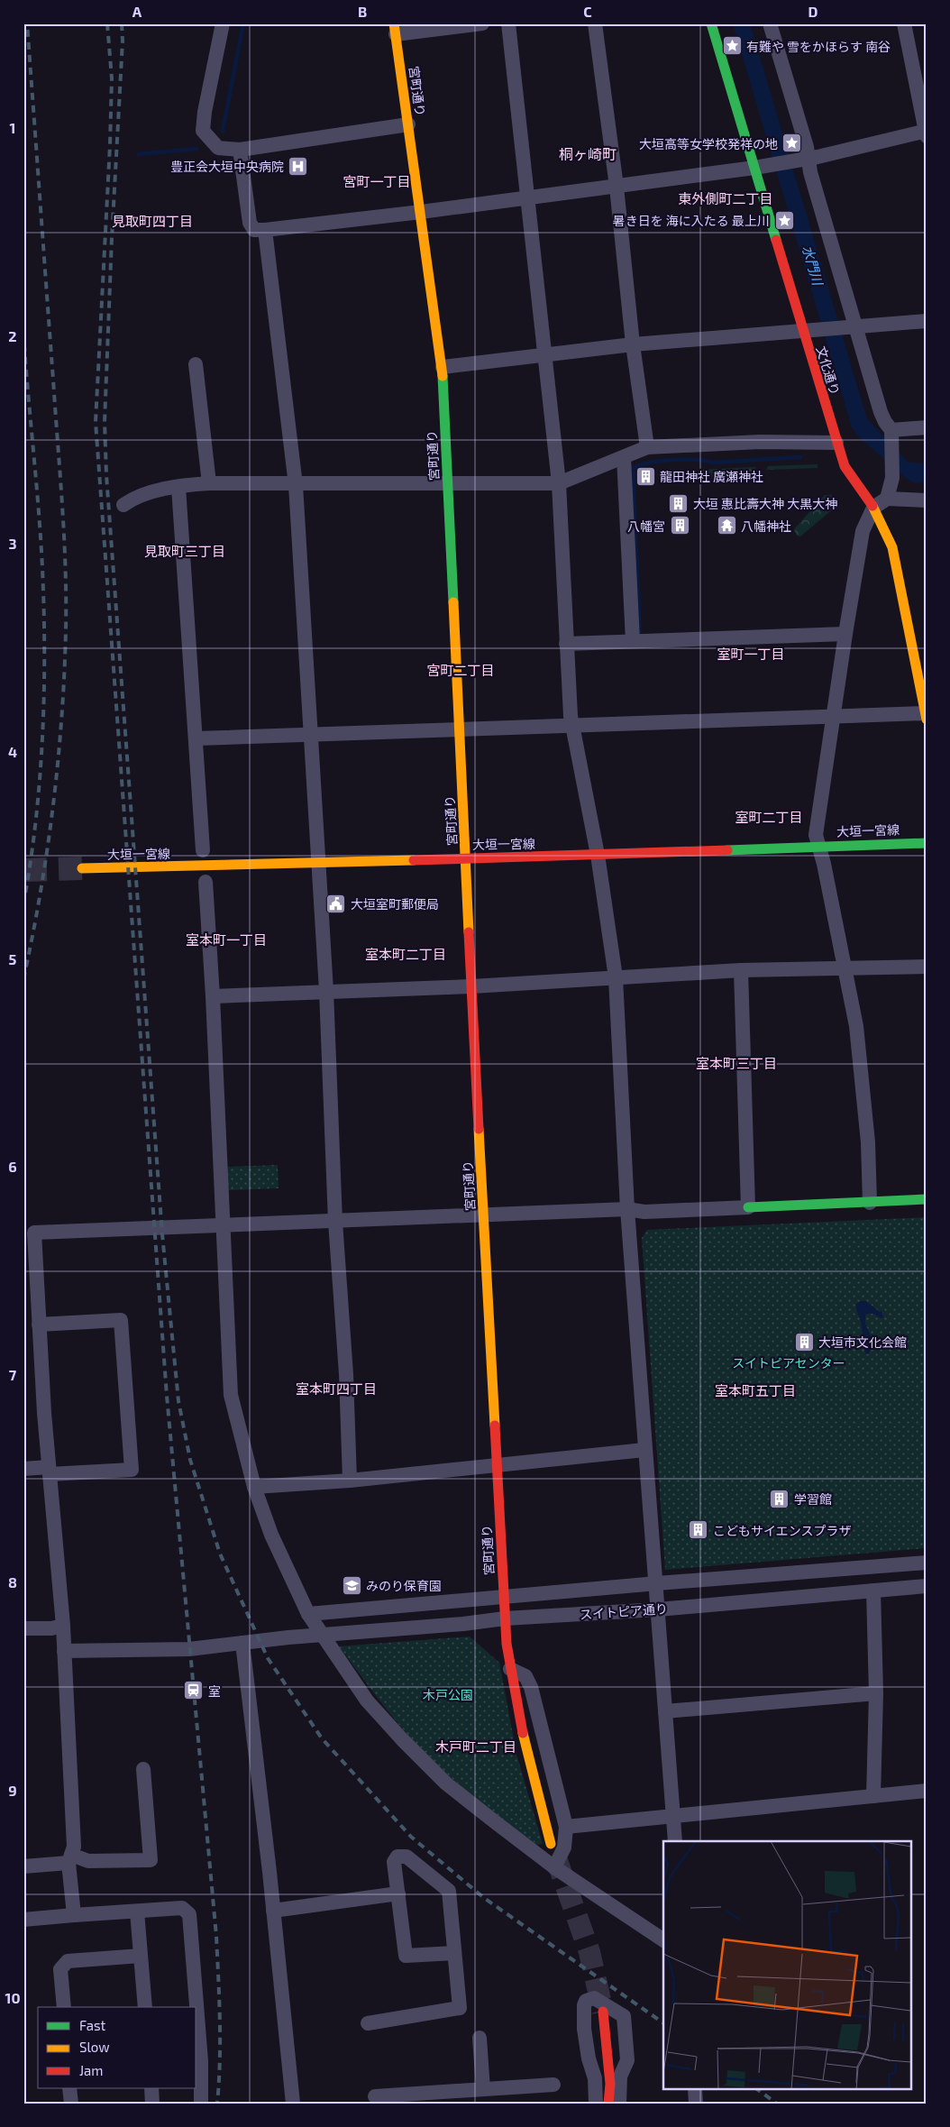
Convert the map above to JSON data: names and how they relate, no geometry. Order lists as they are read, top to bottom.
{
  "streets": {
    "street": [
      "宮町通り",
      "文化通り",
      "大垣一宮線",
      "スイトピア通り"
    ]
  },
  "crossings": [
    ["宮町通り", "大垣一宮線"],
    ["宮町通り", "スイトピア通り"]
  ],
  "districts": [
    "桐ヶ崎町",
    "宮町一丁目",
    "東外側町二丁目",
    "見取町四丁目",
    "見取町三丁目",
    "室町一丁目",
    "宮町二丁目",
    "室町二丁目",
    "室本町一丁目",
    "室本町二丁目",
    "室本町三丁目",
    "室本町四丁目",
    "室本町五丁目",
    "木戸町二丁目"
  ],
  "water": ["水門川"],
  "parks": ["スイトピアセンター", "木戸公園"],
  "places": {
    "place": ["有難や 雪をかほらす 南谷", "大垣高等女学校発祥の地", "暑き日を 海に入たる 最上川"],
    "hospital": ["豊正会大垣中央病院"],
    "building": [
      "龍田神社 廣瀬神社",
      "大垣 惠比壽大神 大黒大神",
      "八幡宮",
      "大垣市文化会館",
      "学習館",
      "こどもサイエンスプラザ"
    ],
    "temple": ["八幡神社"],
    "public building": ["大垣室町郵便局"],
    "school or university": ["みのり保育園"],
    "station": ["室"]
  },
  "legend": ["Fast", "Slow", "Jam"],
  "grid": {
    "columns": [
      "A",
      "B",
      "C",
      "D"
    ],
    "rows": [
      "1",
      "2",
      "3",
      "4",
      "5",
      "6",
      "7",
      "8",
      "9",
      "10"
    ]
  }
}
